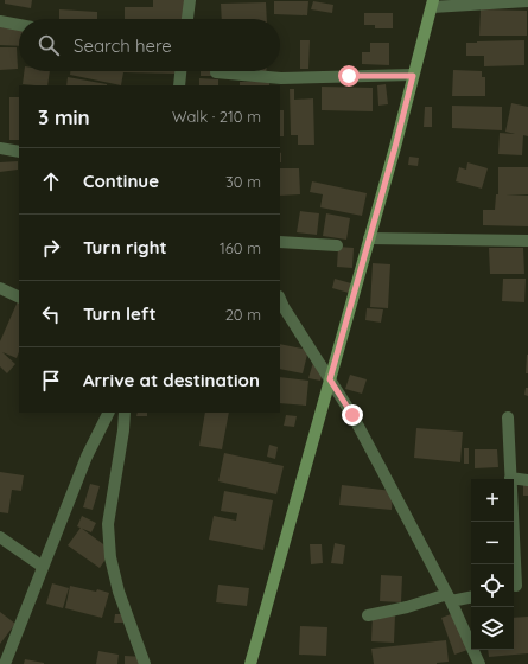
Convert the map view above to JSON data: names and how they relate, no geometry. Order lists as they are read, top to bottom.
{
  "page": {
    "search": "Search here",
    "heading": ["3 min", "Walk · 210 m"],
    "list": [
      ["Continue", "30 m"],
      ["Turn right", "160 m"],
      ["Turn left", "20 m"],
      "Arrive at destination"
    ],
    "map_buttons": ["+", "−"]
  }
}
